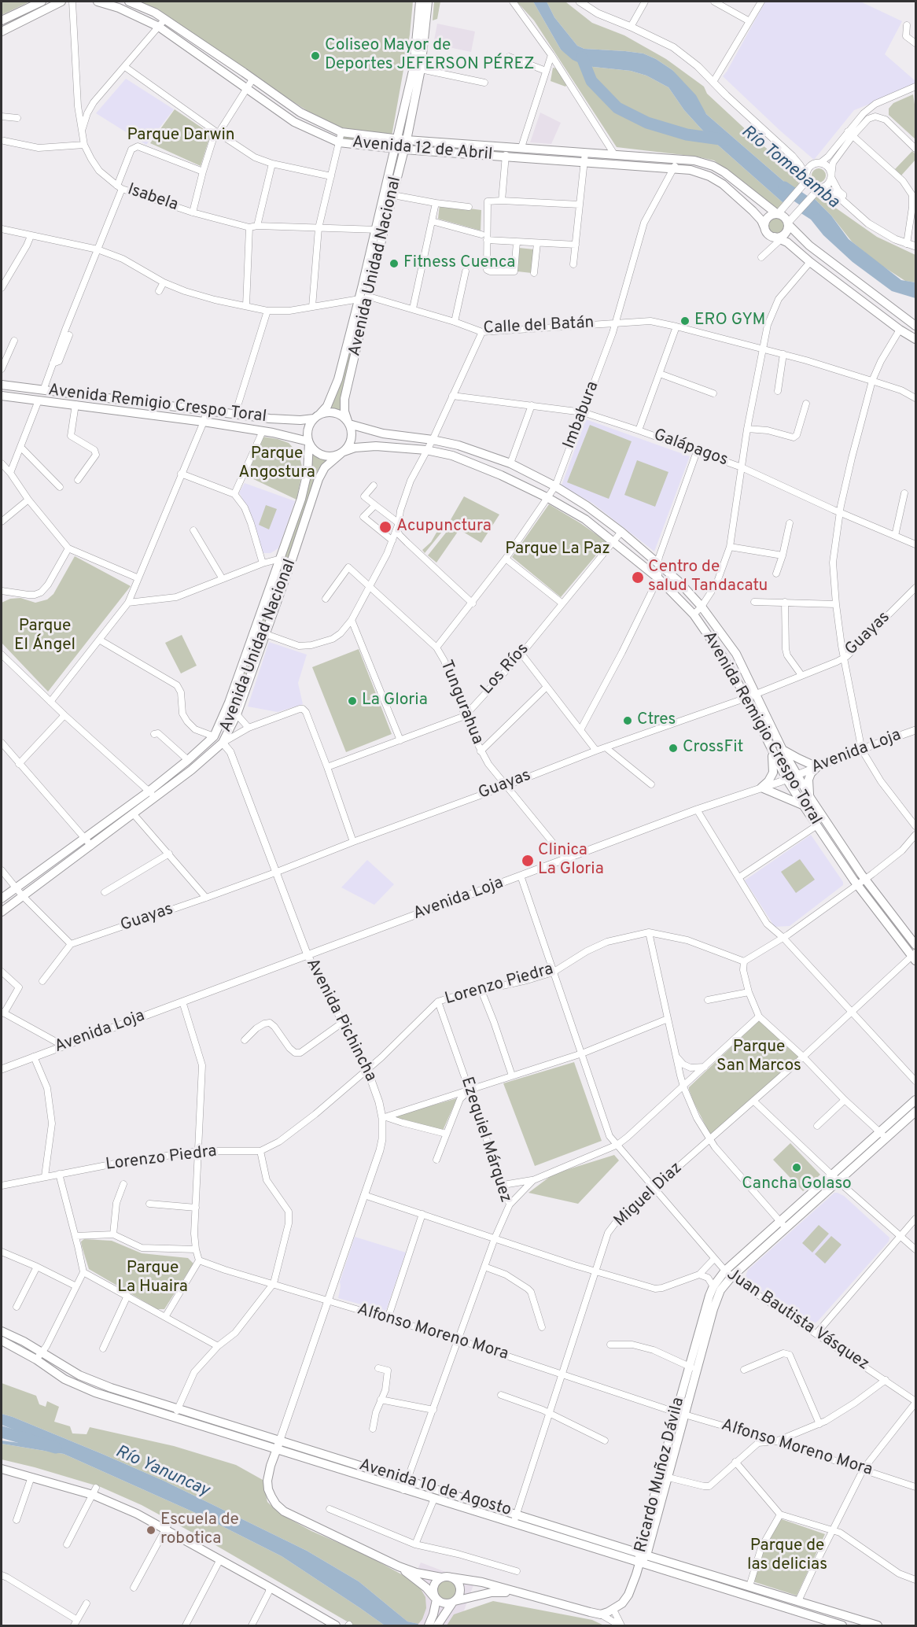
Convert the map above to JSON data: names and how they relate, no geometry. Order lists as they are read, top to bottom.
{
  "streets": {
    "main road": [
      "Avenida 12 de Abril",
      "Avenida Unidad Nacional",
      "Avenida Remigio Crespo Toral",
      "Avenida Pichincha",
      "Ricardo Muñoz Dávila",
      "Avenida 10 de Agosto"
    ],
    "street": [
      "Isabela",
      "Calle del Batán",
      "Imbabura",
      "Galápagos",
      "Guayas",
      "Los Ríos",
      "Tungurahua",
      "Avenida Loja",
      "Lorenzo Piedra",
      "Ezequiel Márquez",
      "Miguel Diaz",
      "Juan Bautista Vásquez",
      "Alfonso Moreno Mora"
    ]
  },
  "crossings": [
    ["Avenida 12 de Abril", "Avenida Unidad Nacional"],
    ["Avenida 12 de Abril", "Imbabura"],
    ["Isabela", "Avenida Unidad Nacional"],
    ["Avenida Unidad Nacional", "Calle del Batán"],
    ["Avenida Unidad Nacional", "Avenida Remigio Crespo Toral"],
    ["Avenida Unidad Nacional", "Avenida Pichincha"],
    ["Calle del Batán", "Imbabura"],
    ["Avenida Remigio Crespo Toral", "Imbabura"],
    ["Avenida Remigio Crespo Toral", "Guayas"],
    ["Avenida Remigio Crespo Toral", "Los Ríos"],
    ["Avenida Remigio Crespo Toral", "Avenida Loja"],
    ["Avenida Remigio Crespo Toral", "Miguel Diaz"],
    ["Imbabura", "Galápagos"],
    ["Imbabura", "Tungurahua"],
    ["Guayas", "Tungurahua"],
    ["Guayas", "Avenida Pichincha"],
    ["Los Ríos", "Tungurahua"],
    ["Tungurahua", "Avenida Loja"],
    ["Avenida Loja", "Avenida Pichincha"],
    ["Avenida Loja", "Juan Bautista Vásquez"],
    ["Lorenzo Piedra", "Avenida Pichincha"],
    ["Lorenzo Piedra", "Ezequiel Márquez"],
    ["Lorenzo Piedra", "Juan Bautista Vásquez"],
    ["Avenida Pichincha", "Alfonso Moreno Mora"],
    ["Avenida Pichincha", "Avenida 10 de Agosto"],
    ["Ezequiel Márquez", "Alfonso Moreno Mora"],
    ["Ezequiel Márquez", "Avenida 10 de Agosto"],
    ["Miguel Diaz", "Juan Bautista Vásquez"],
    ["Miguel Diaz", "Alfonso Moreno Mora"],
    ["Miguel Diaz", "Avenida 10 de Agosto"],
    ["Juan Bautista Vásquez", "Ricardo Muñoz Dávila"],
    ["Alfonso Moreno Mora", "Ricardo Muñoz Dávila"],
    ["Ricardo Muñoz Dávila", "Avenida 10 de Agosto"]
  ],
  "water": ["Río Tomebamba", "Río Yanuncay"],
  "parks": [
    "Parque Darwin",
    "Parque Angostura",
    "Parque La Paz",
    "Parque El Ángel",
    "Parque San Marcos",
    "Parque La Huaira",
    "Parque de las delicias"
  ],
  "places": [
    "Coliseo Mayor de Deportes JEFERSON PÉREZ",
    "Fitness Cuenca",
    "ERO GYM",
    "Acupunctura",
    "Centro de salud Tandacatu",
    "La Gloria",
    "Ctres",
    "CrossFit",
    "Clinica La Gloria",
    "Cancha Golaso",
    "Escuela de robotica"
  ]
}
